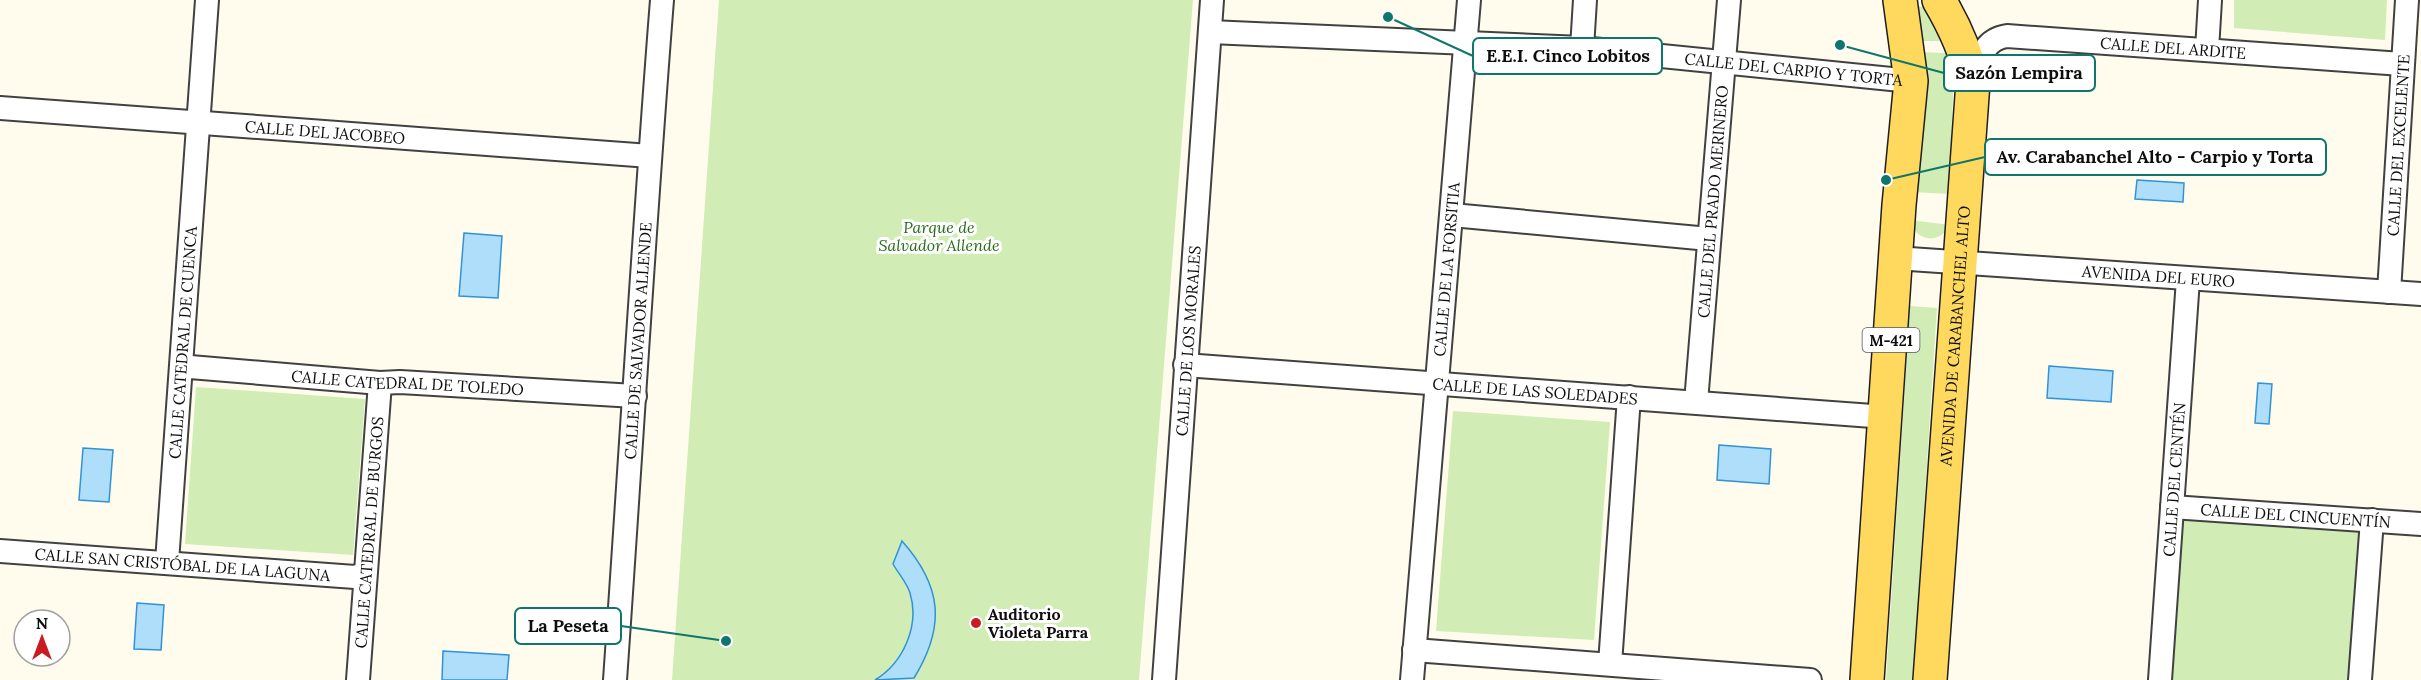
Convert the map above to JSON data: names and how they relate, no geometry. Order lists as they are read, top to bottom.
{
  "streets": {
    "main road": ["AVENIDA DE CARABANCHEL ALTO", "M-421"],
    "street": [
      "CALLE DEL ARDITE",
      "CALLE DEL CARPIO Y TORTA",
      "CALLE DEL JACOBEO",
      "CALLE DEL EXCELENTE",
      "CALLE DEL PRADO MERINERO",
      "CALLE DE LA FORSITIA",
      "AVENIDA DEL EURO",
      "CALLE DE SALVADOR ALLENDE",
      "CALLE DE LOS MORALES",
      "CALLE CATEDRAL DE CUENCA",
      "CALLE CATEDRAL DE TOLEDO",
      "CALLE DE LAS SOLEDADES",
      "CALLE DEL CENTÉN",
      "CALLE DEL CINCUENTÍN",
      "CALLE CATEDRAL DE BURGOS",
      "CALLE SAN CRISTÓBAL DE LA LAGUNA"
    ]
  },
  "crossings": [
    ["CALLE DEL ARDITE", "CALLE DEL EXCELENTE"],
    ["CALLE DEL ARDITE", "AVENIDA DE CARABANCHEL ALTO"],
    ["CALLE DEL CARPIO Y TORTA", "CALLE DEL PRADO MERINERO"],
    ["CALLE DEL CARPIO Y TORTA", "CALLE DE LA FORSITIA"],
    ["CALLE DEL CARPIO Y TORTA", "CALLE DE LOS MORALES"],
    ["CALLE DEL CARPIO Y TORTA", "M-421"],
    ["CALLE DEL JACOBEO", "CALLE DE SALVADOR ALLENDE"],
    ["CALLE DEL JACOBEO", "CALLE CATEDRAL DE CUENCA"],
    ["CALLE DEL EXCELENTE", "AVENIDA DEL EURO"],
    ["CALLE DEL PRADO MERINERO", "CALLE DE LAS SOLEDADES"],
    ["CALLE DE LA FORSITIA", "CALLE DE LAS SOLEDADES"],
    ["AVENIDA DEL EURO", "AVENIDA DE CARABANCHEL ALTO"],
    ["AVENIDA DEL EURO", "M-421"],
    ["AVENIDA DEL EURO", "CALLE DEL CENTÉN"],
    ["CALLE DE SALVADOR ALLENDE", "CALLE CATEDRAL DE TOLEDO"],
    ["CALLE DE LOS MORALES", "CALLE DE LAS SOLEDADES"],
    ["M-421", "CALLE DE LAS SOLEDADES"],
    ["CALLE CATEDRAL DE CUENCA", "CALLE CATEDRAL DE TOLEDO"],
    ["CALLE CATEDRAL DE CUENCA", "CALLE SAN CRISTÓBAL DE LA LAGUNA"],
    ["CALLE CATEDRAL DE TOLEDO", "CALLE CATEDRAL DE BURGOS"],
    ["CALLE DEL CENTÉN", "CALLE DEL CINCUENTÍN"],
    ["CALLE CATEDRAL DE BURGOS", "CALLE SAN CRISTÓBAL DE LA LAGUNA"]
  ],
  "parks": ["Parque de Salvador Allende"],
  "places": [
    "E.E.I. Cinco Lobitos",
    "Sazón Lempira",
    "Av. Carabanchel Alto - Carpio y Torta",
    "Auditorio Violeta Parra",
    "La Peseta"
  ],
  "north": "top"
}
